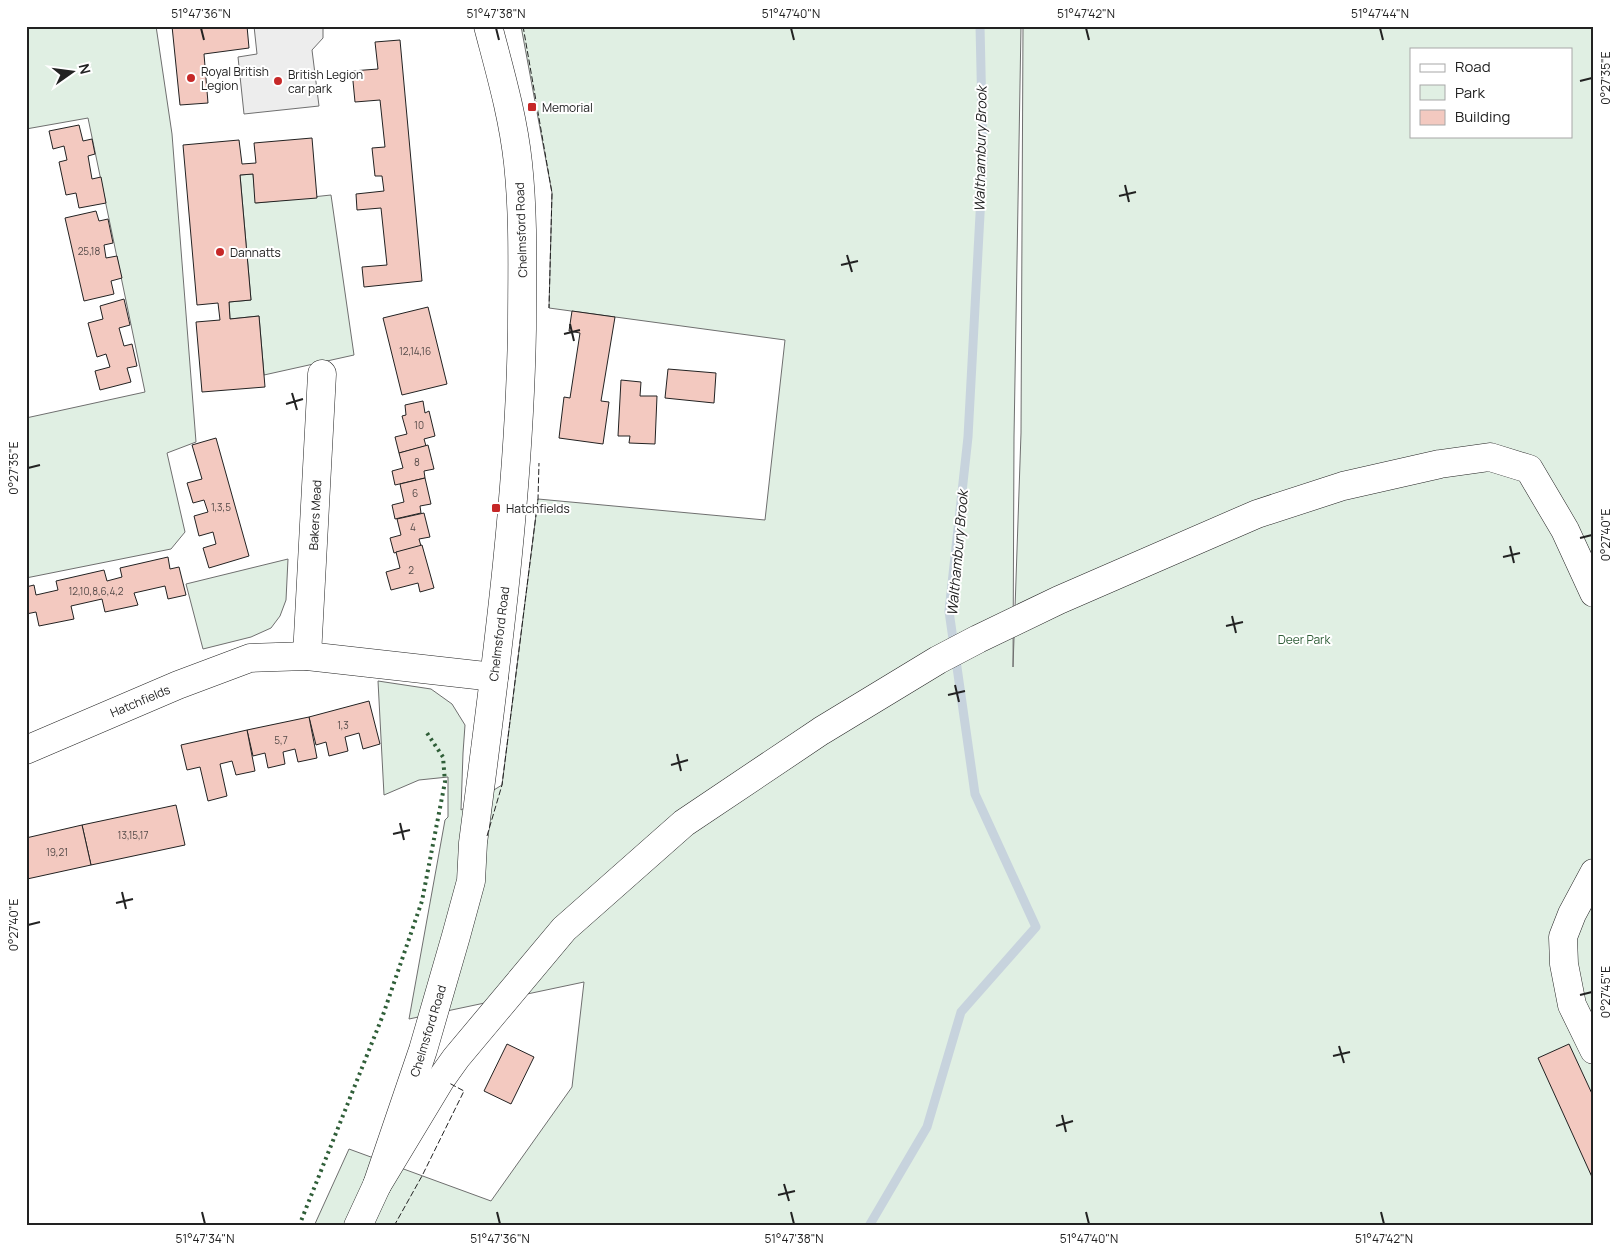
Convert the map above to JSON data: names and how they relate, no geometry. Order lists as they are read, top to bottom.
{
  "streets": {
    "street": ["Chelmsford Road", "Bakers Mead", "Hatchfields"]
  },
  "crossings": [
    ["Chelmsford Road", "Hatchfields"],
    ["Bakers Mead", "Hatchfields"]
  ],
  "water": ["Walthambury Brook"],
  "parks": ["Deer Park"],
  "places": {
    "other": ["Royal British Legion", "British Legion car park", "Dannatts"],
    "transit": ["Memorial", "Hatchfields"]
  },
  "house_numbers": [
    "25,18",
    "12,14,16",
    "10",
    "8",
    "6",
    "1,3,5",
    "4",
    "2",
    "12,10,8,6,4,2",
    "1,3",
    "5,7",
    "13,15,17",
    "19,21"
  ],
  "legend": ["Road", "Park", "Building"],
  "north": "right",
  "coordinates": [
    "51°47'36\"N",
    "51°47'38\"N",
    "51°47'40\"N",
    "51°47'42\"N",
    "51°47'44\"N",
    "0°27'35\"E",
    "0°27'40\"E",
    "0°27'45\"E",
    "51°47'34\"N"
  ]
}
